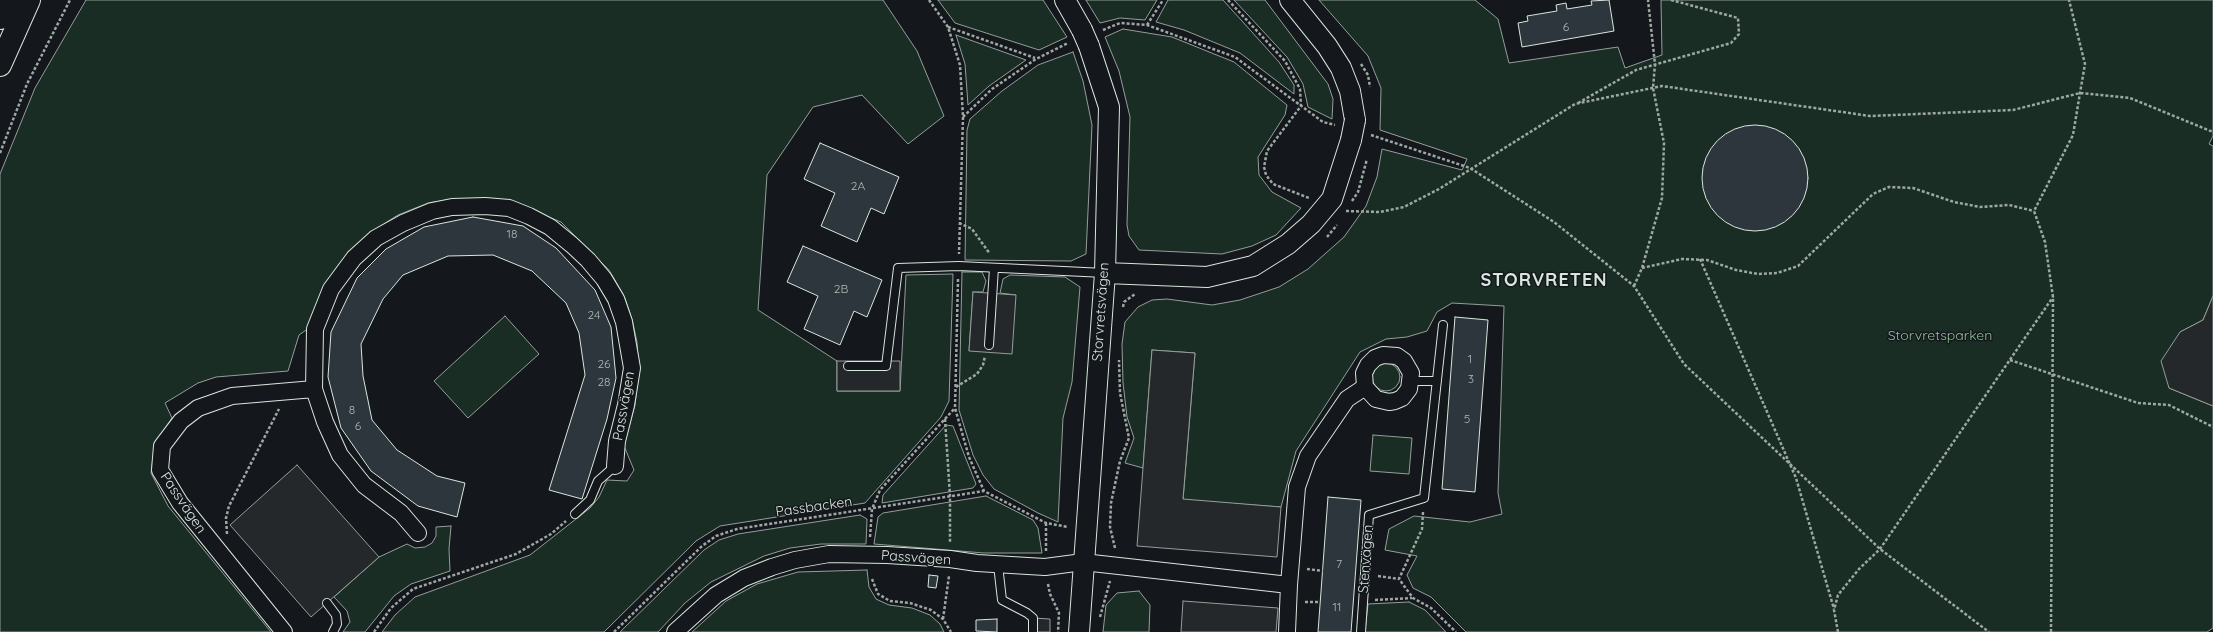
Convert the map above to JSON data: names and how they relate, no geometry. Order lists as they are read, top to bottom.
{
  "streets": {
    "street": ["Storvretsvägen", "Passvägen"],
    "lane": ["Stenvägen"],
    "path": ["Passbacken"]
  },
  "crossings": [
    ["Storvretsvägen", "Passvägen"]
  ],
  "districts": ["STORVRETEN"],
  "parks": ["Storvretsparken"],
  "house_numbers": [
    "6",
    "2A",
    "18",
    "2B",
    "24",
    "1",
    "26",
    "3",
    "28",
    "8",
    "5",
    "6",
    "7",
    "11"
  ]
}
